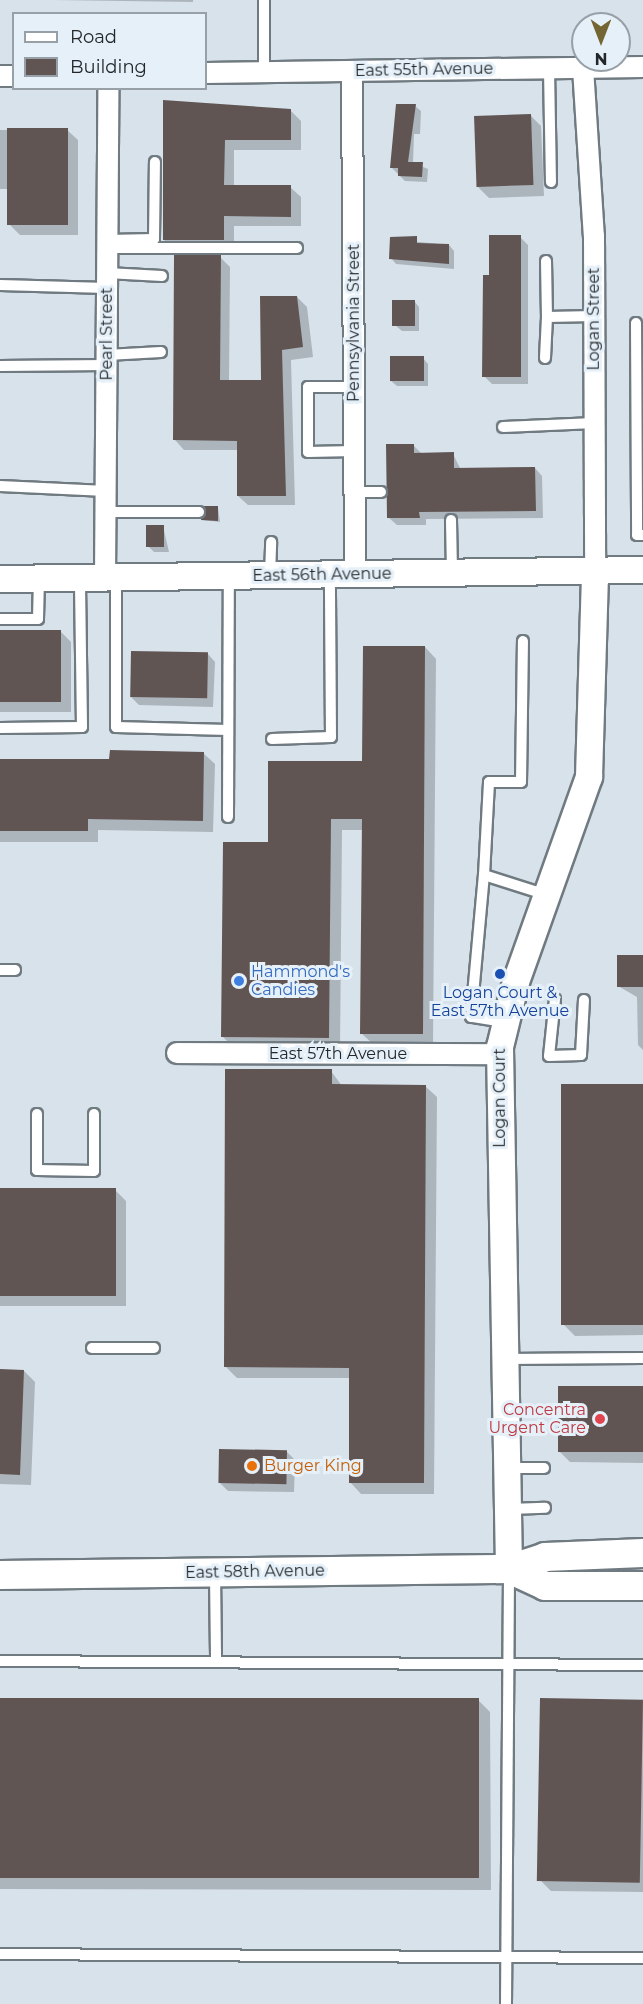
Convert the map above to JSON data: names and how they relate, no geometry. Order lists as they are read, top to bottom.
{
  "streets": {
    "main road": ["East 58th Avenue"],
    "street": [
      "East 55th Avenue",
      "Logan Street",
      "Pennsylvania Street",
      "Pearl Street",
      "East 56th Avenue",
      "East 57th Avenue",
      "Logan Court"
    ]
  },
  "crossings": [
    ["East 55th Avenue", "Pennsylvania Street"],
    ["Logan Street", "East 56th Avenue"],
    ["Logan Street", "Logan Court"],
    ["Pennsylvania Street", "East 56th Avenue"],
    ["Pearl Street", "East 56th Avenue"],
    ["East 56th Avenue", "Logan Court"],
    ["East 57th Avenue", "Logan Court"],
    ["Logan Court", "East 58th Avenue"]
  ],
  "places": [
    "Logan Court & East 57th Avenue",
    "Hammond's Candies",
    "Concentra Urgent Care",
    "Burger King"
  ],
  "legend": ["Road", "Building"],
  "north": "bottom"
}
